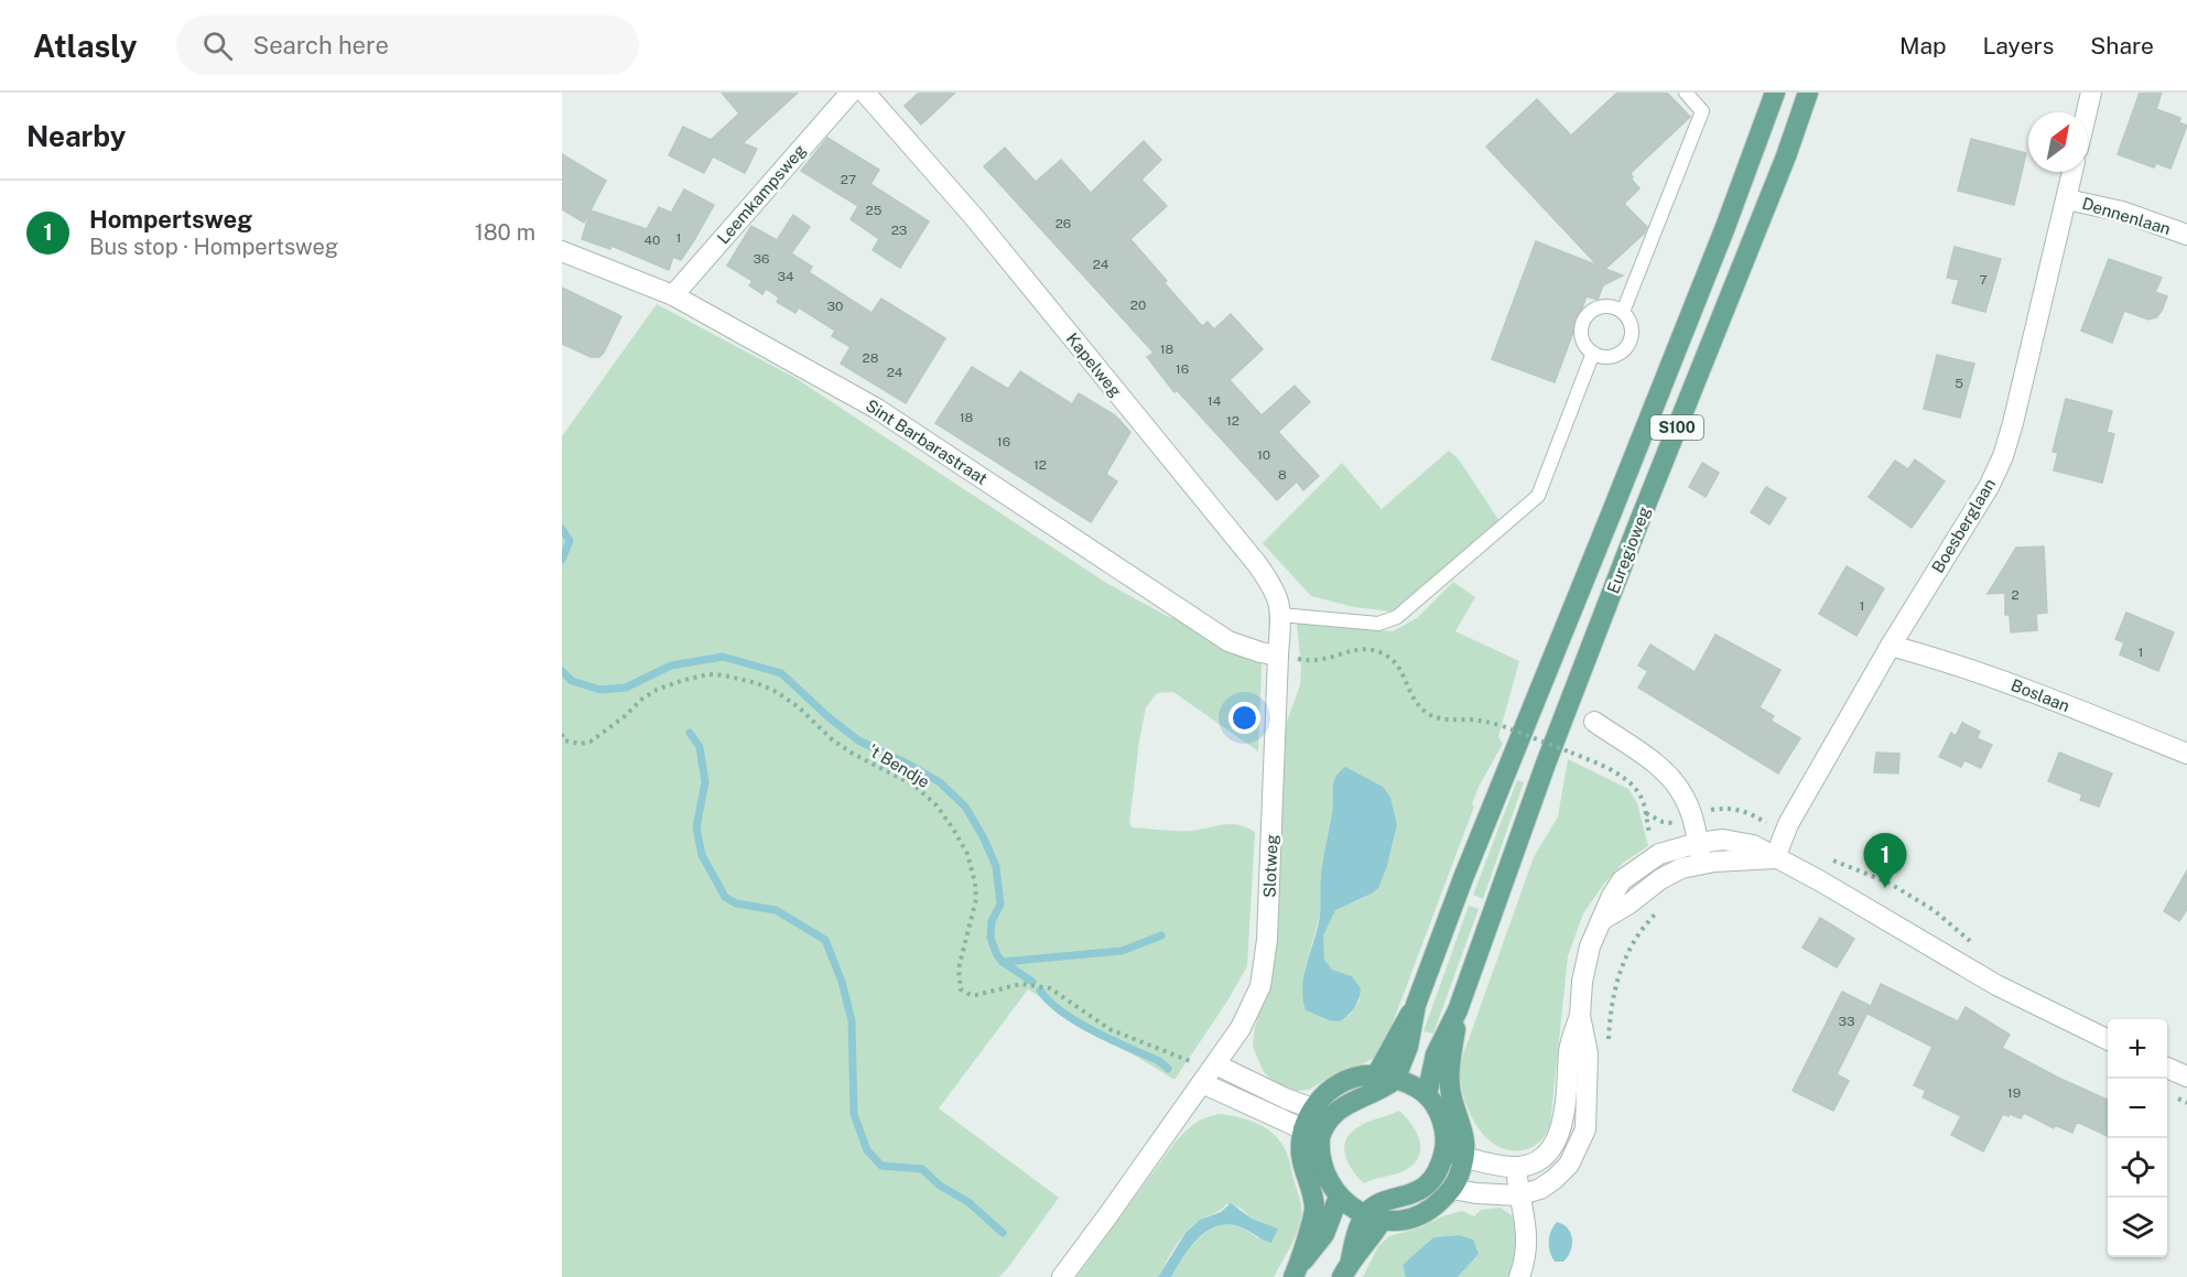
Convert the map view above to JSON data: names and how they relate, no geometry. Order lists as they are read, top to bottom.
{
  "streets": {
    "main road": ["S100", "Euregioweg"],
    "street": [
      "Leemkampsweg",
      "Dennenlaan",
      "Kapelweg",
      "Sint Barbarastraat",
      "Boesberglaan",
      "Boslaan",
      "Slotweg"
    ],
    "path": ["'t Bendje"]
  },
  "crossings": [
    ["Leemkampsweg", "Sint Barbarastraat"],
    ["Dennenlaan", "Boesberglaan"],
    ["Kapelweg", "Sint Barbarastraat"],
    ["Kapelweg", "Slotweg"],
    ["Sint Barbarastraat", "Slotweg"],
    ["Boesberglaan", "Boslaan"],
    ["'t Bendje", "Slotweg"]
  ],
  "house_numbers": [
    "27",
    "25",
    "26",
    "23",
    "1",
    "40",
    "36",
    "24",
    "34",
    "7",
    "20",
    "30",
    "18",
    "28",
    "16",
    "24",
    "5",
    "14",
    "18",
    "12",
    "16",
    "10",
    "12",
    "8",
    "2",
    "1",
    "1",
    "33",
    "19"
  ],
  "north": "top right",
  "page": {
    "header": "Atlasly",
    "search": "Search here",
    "nav": ["Map", "Layers", "Share"],
    "heading": "Nearby",
    "list": [
      {
        "mark": "1",
        "name": "Hompertsweg",
        "note": "Bus stop · Hompertsweg",
        "value": "180 m"
      }
    ],
    "pins": "1",
    "map_buttons": ["+", "−"]
  }
}
